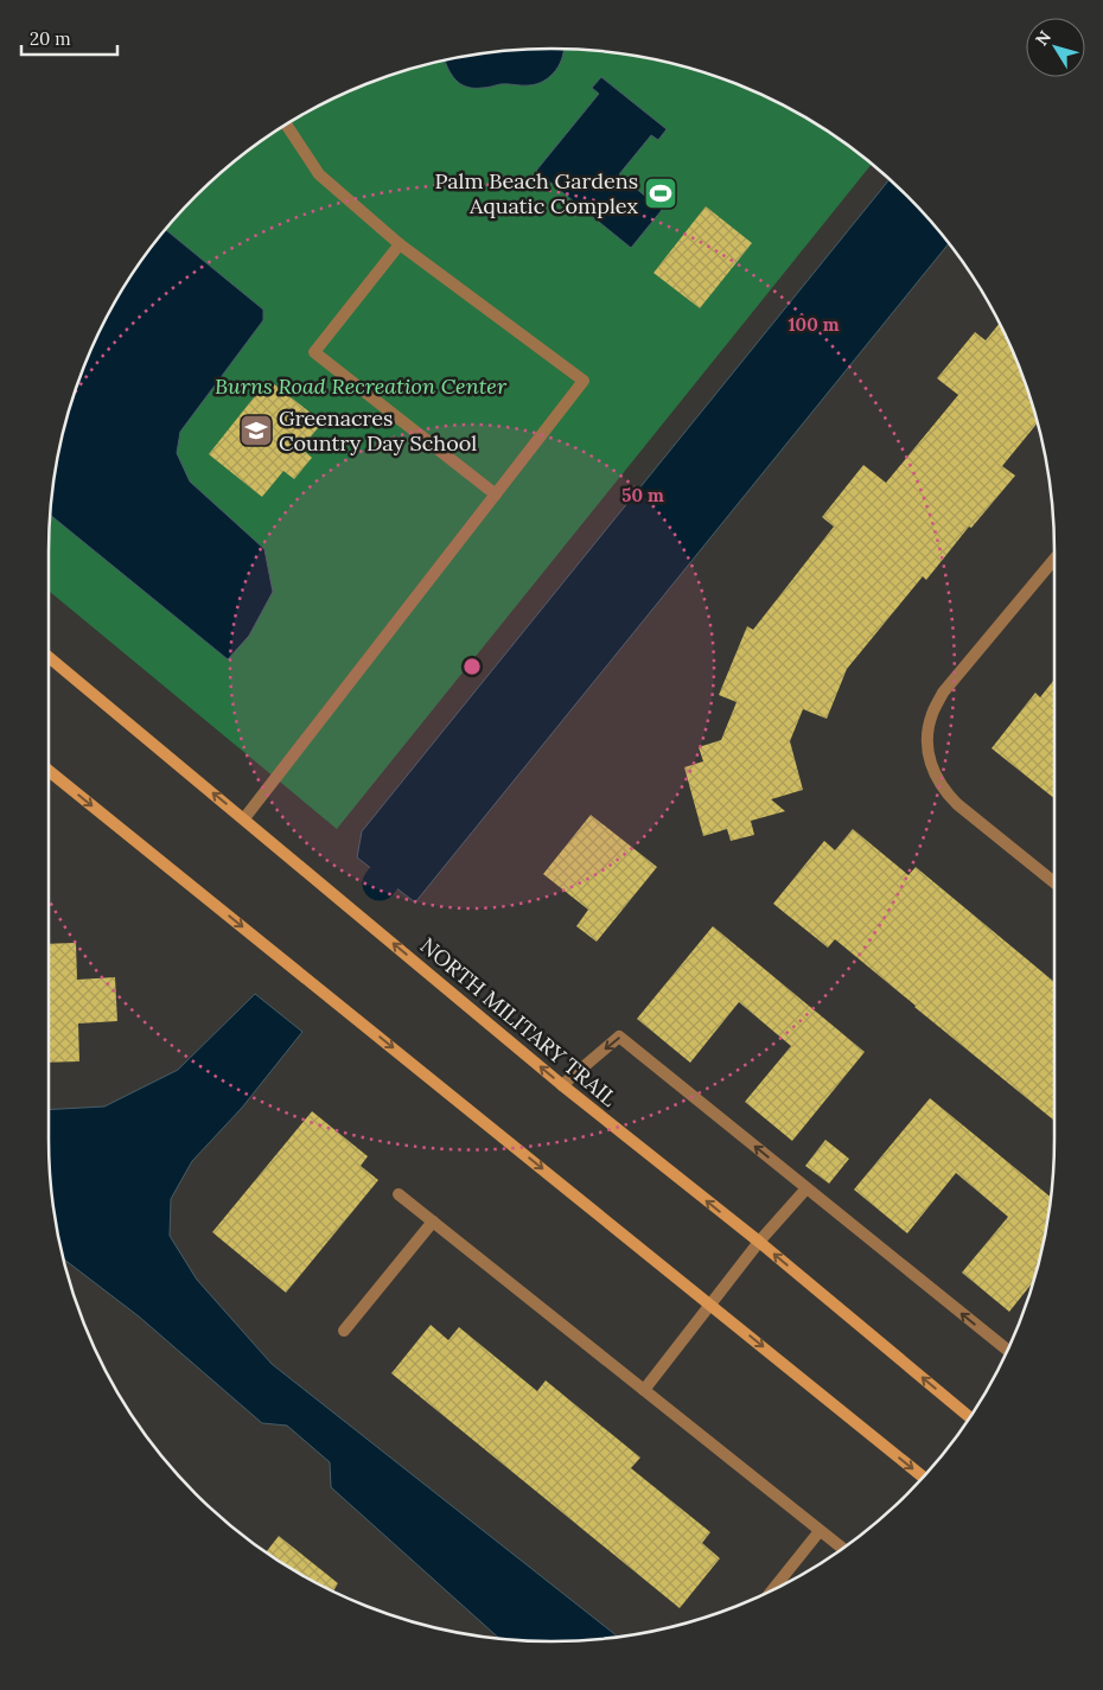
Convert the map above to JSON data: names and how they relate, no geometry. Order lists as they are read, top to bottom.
{
  "streets": {
    "main road": ["NORTH MILITARY TRAIL"]
  },
  "parks": ["Burns Road Recreation Center"],
  "places": {
    "sports": ["Palm Beach Gardens Aquatic Complex"],
    "school or university": ["Greenacres Country Day School"]
  },
  "scale_bar": "20 m",
  "north": "top left",
  "rings": ["100 m", "50 m"]
}
